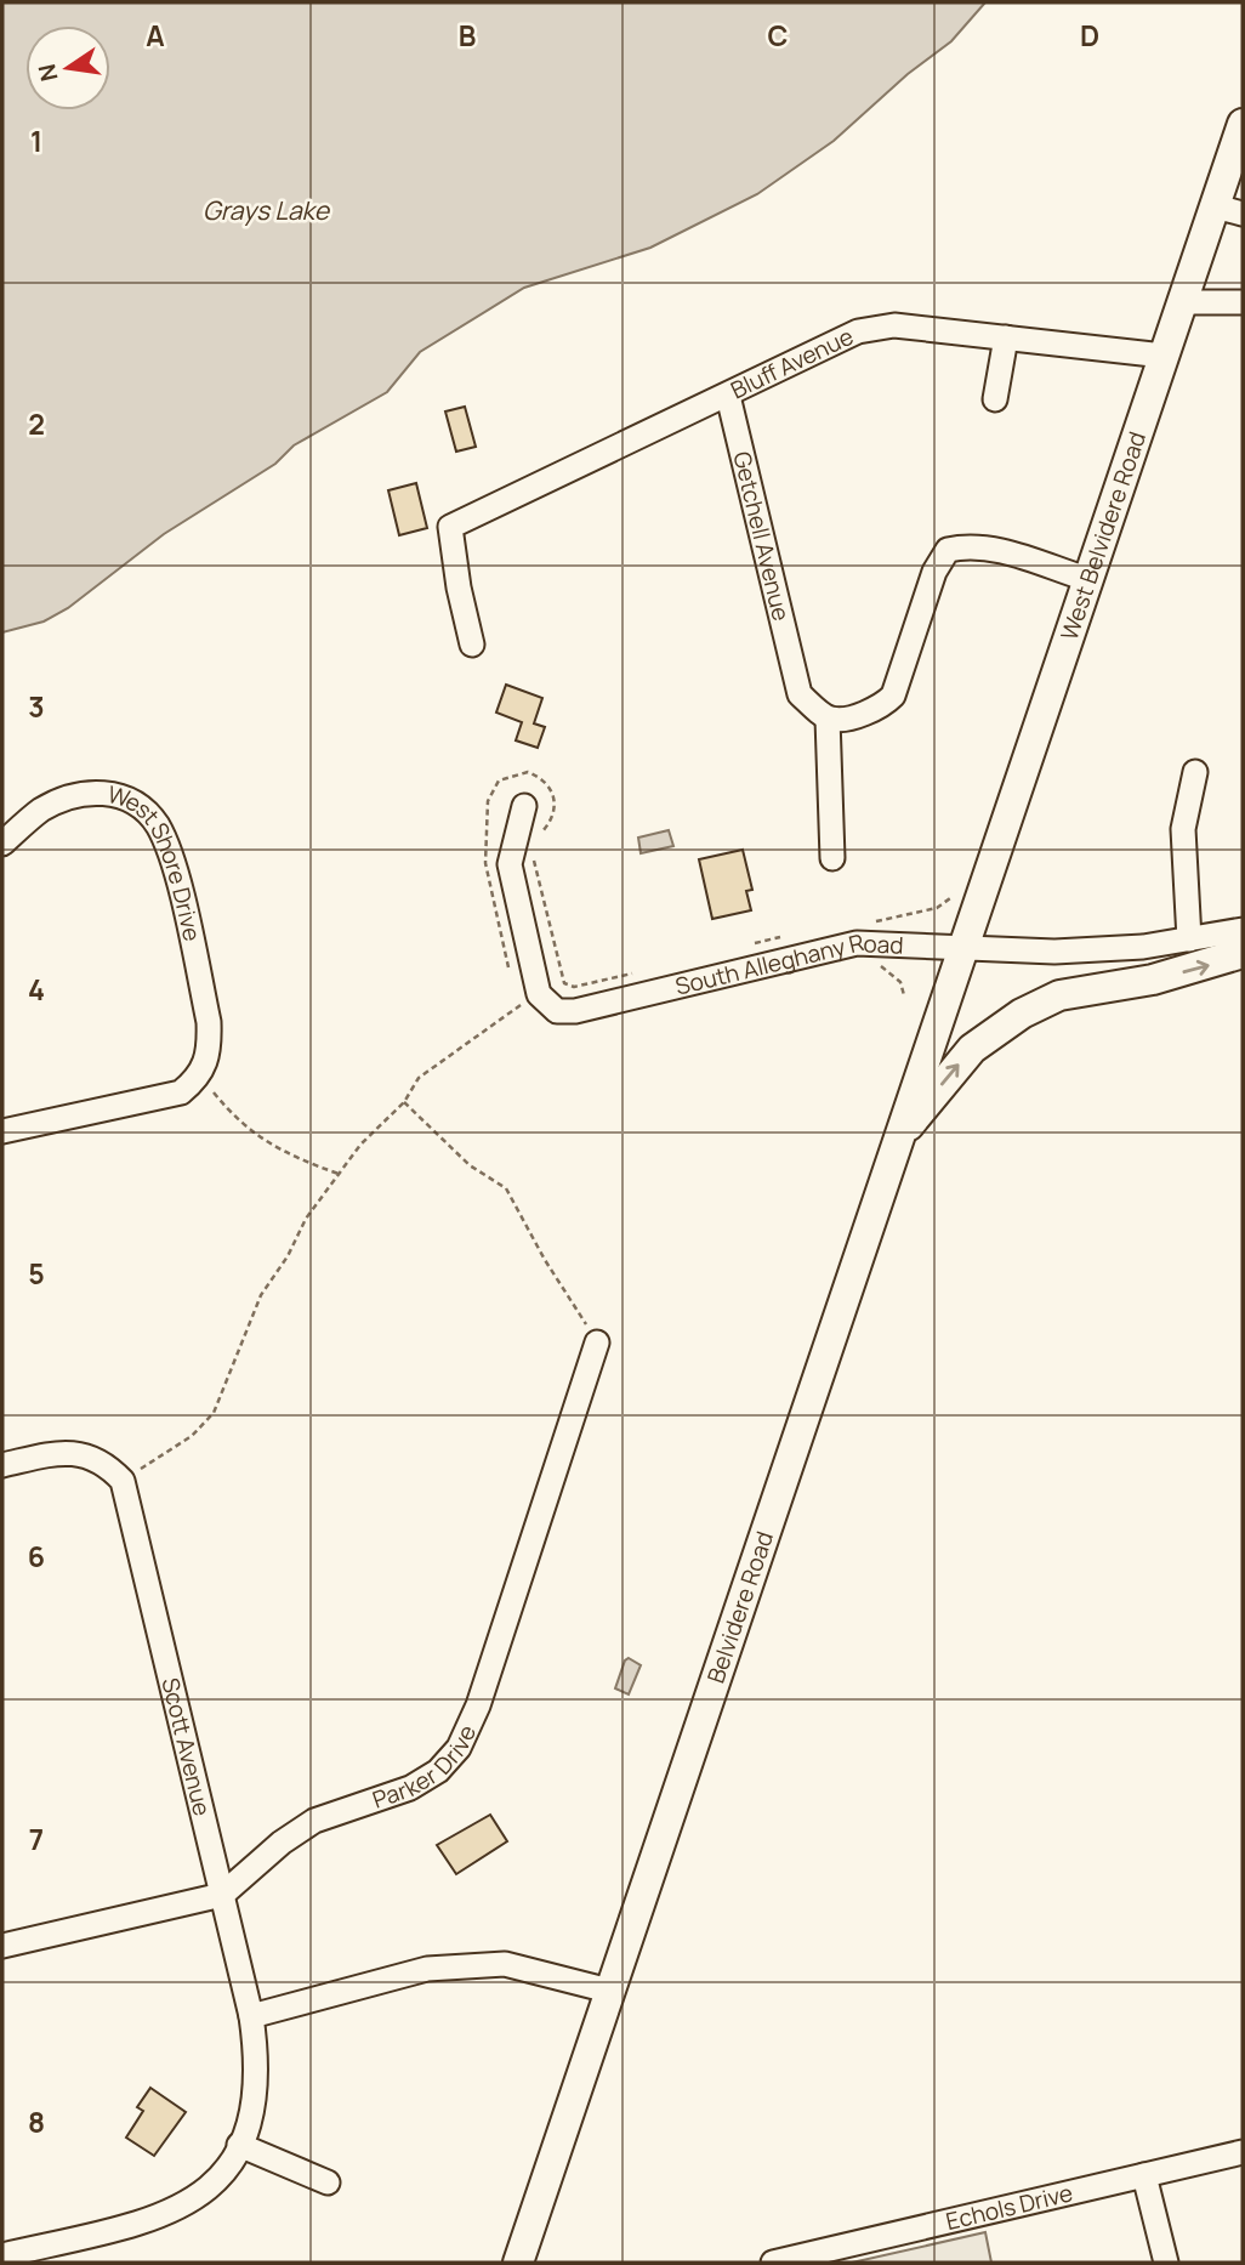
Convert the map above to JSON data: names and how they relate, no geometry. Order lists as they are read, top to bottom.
{
  "streets": {
    "main road": ["West Belvidere Road", "Belvidere Road"],
    "street": [
      "Bluff Avenue",
      "Getchell Avenue",
      "West Shore Drive",
      "South Alleghany Road",
      "Scott Avenue",
      "Parker Drive",
      "Echols Drive"
    ]
  },
  "crossings": [
    ["Bluff Avenue", "Getchell Avenue"],
    ["Bluff Avenue", "West Belvidere Road"],
    ["West Belvidere Road", "South Alleghany Road"],
    ["West Belvidere Road", "Belvidere Road"],
    ["South Alleghany Road", "Belvidere Road"],
    ["Scott Avenue", "Parker Drive"]
  ],
  "water": ["Grays Lake"],
  "north": "left",
  "grid": {
    "columns": [
      "A",
      "B",
      "C",
      "D"
    ],
    "rows": [
      "1",
      "2",
      "3",
      "4",
      "5",
      "6",
      "7",
      "8"
    ]
  }
}
